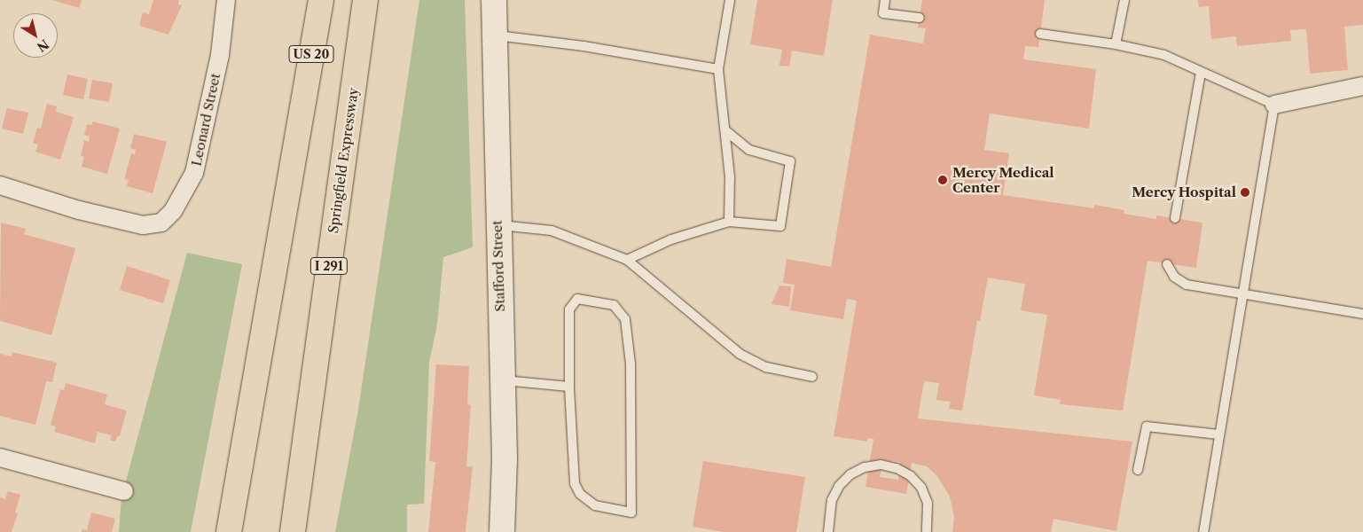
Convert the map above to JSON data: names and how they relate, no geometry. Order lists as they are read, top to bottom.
{
  "streets": {
    "highway": ["US 20", "Springfield Expressway", "I 291"],
    "main road": ["Stafford Street"],
    "street": ["Leonard Street"]
  },
  "places": ["Mercy Medical Center", "Mercy Hospital"],
  "north": "bottom right"
}
